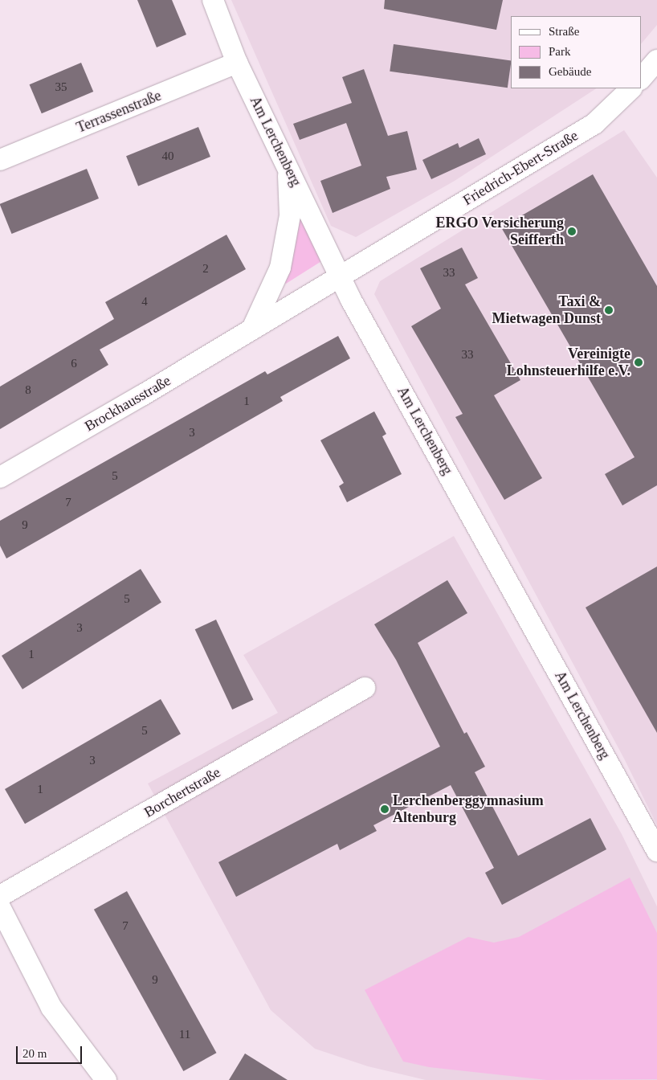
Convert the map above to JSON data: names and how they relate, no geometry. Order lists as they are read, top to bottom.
{
  "streets": {
    "street": [
      "Terrassenstraße",
      "Am Lerchenberg",
      "Friedrich-Ebert-Straße",
      "Brockhausstraße",
      "Borchertstraße"
    ]
  },
  "crossings": [
    ["Terrassenstraße", "Am Lerchenberg"],
    ["Am Lerchenberg", "Friedrich-Ebert-Straße"],
    ["Am Lerchenberg", "Brockhausstraße"],
    ["Friedrich-Ebert-Straße", "Brockhausstraße"]
  ],
  "places": [
    "ERGO Versicherung Seifferth",
    "Taxi & Mietwagen Dunst",
    "Vereinigte Lohnsteuerhilfe e.V.",
    "Lerchenberggymnasium Altenburg"
  ],
  "house_numbers": [
    "35",
    "40",
    "2",
    "33",
    "4",
    "33",
    "6",
    "8",
    "1",
    "3",
    "5",
    "7",
    "9",
    "5",
    "3",
    "1",
    "5",
    "3",
    "1",
    "7",
    "9",
    "11"
  ],
  "legend": ["Straße", "Park", "Gebäude"],
  "scale_bar": "20 m"
}
